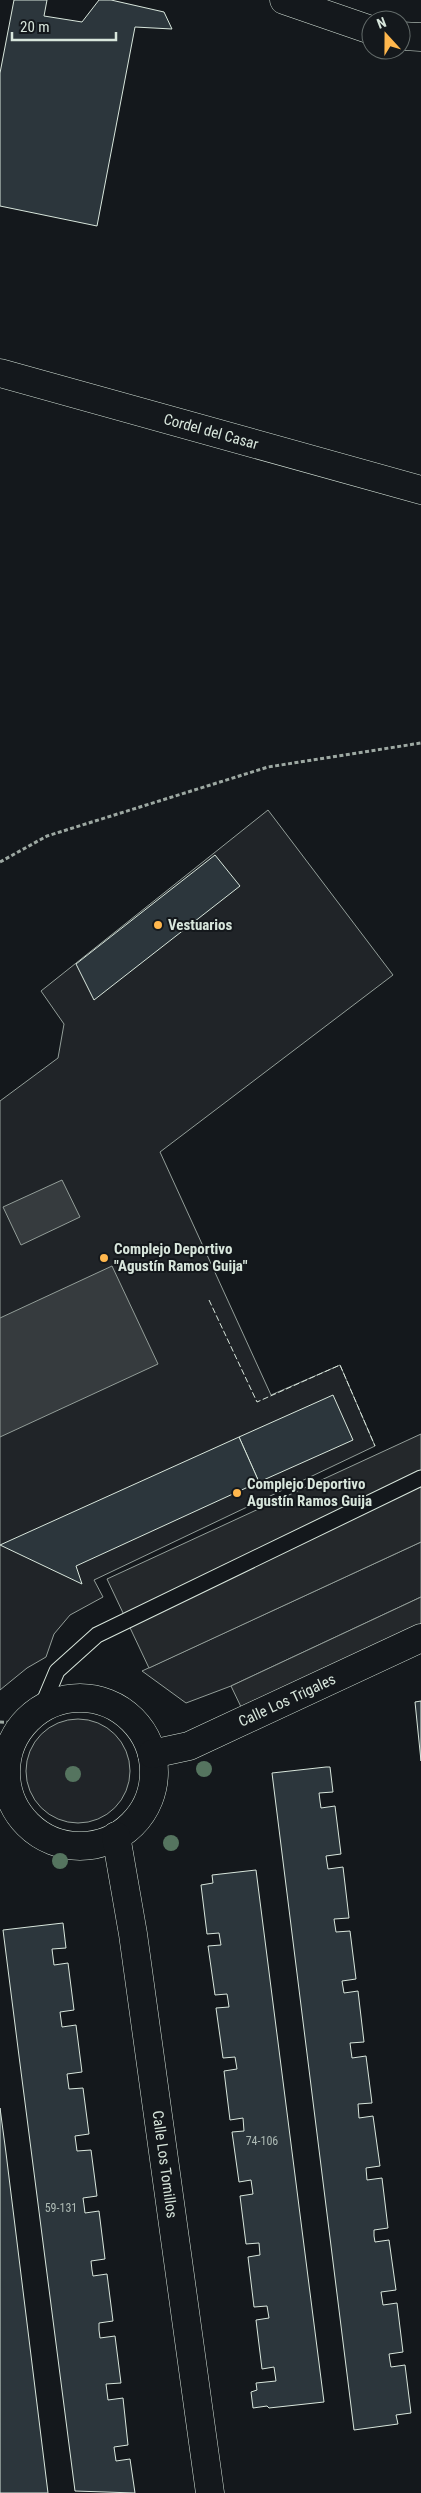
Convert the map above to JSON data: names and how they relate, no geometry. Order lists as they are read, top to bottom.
{
  "streets": {
    "street": ["Cordel del Casar", "Calle Los Trigales", "Calle Los Tomillos"]
  },
  "crossings": [
    ["Calle Los Trigales", "Calle Los Tomillos"]
  ],
  "places": ["Vestuarios", "Complejo Deportivo \"Agustín Ramos Guija\"", "Complejo Deportivo Agustín Ramos Guija"],
  "house_numbers": ["74-106", "59-131"],
  "scale_bar": "20 m",
  "north": "top"
}
